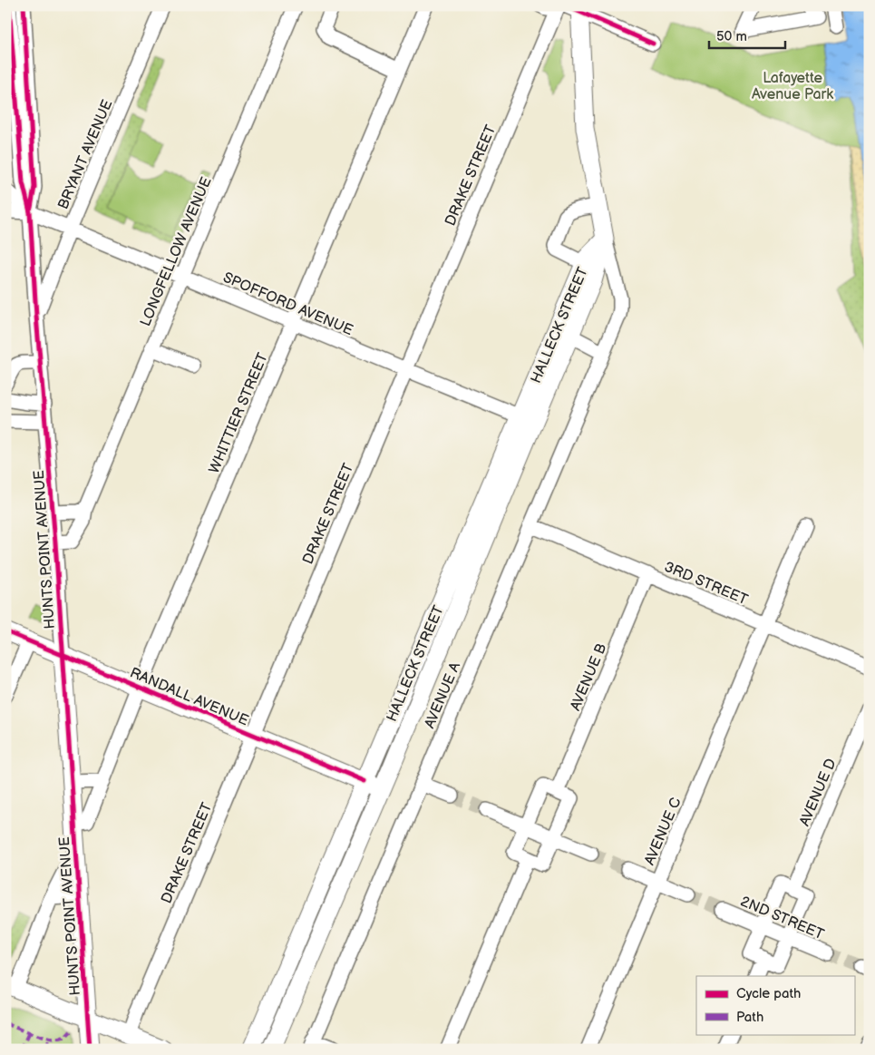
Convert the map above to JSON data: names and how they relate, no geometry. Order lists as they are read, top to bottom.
{
  "streets": {
    "main road": ["HALLECK STREET", "HUNTS POINT AVENUE", "RANDALL AVENUE"],
    "street": [
      "BRYANT AVENUE",
      "DRAKE STREET",
      "LONGFELLOW AVENUE",
      "SPOFFORD AVENUE",
      "WHITTIER STREET",
      "3RD STREET",
      "AVENUE B",
      "AVENUE A",
      "AVENUE D",
      "AVENUE C",
      "2ND STREET"
    ]
  },
  "crossings": [
    ["BRYANT AVENUE", "SPOFFORD AVENUE"],
    ["BRYANT AVENUE", "HUNTS POINT AVENUE"],
    ["DRAKE STREET", "SPOFFORD AVENUE"],
    ["DRAKE STREET", "RANDALL AVENUE"],
    ["LONGFELLOW AVENUE", "SPOFFORD AVENUE"],
    ["LONGFELLOW AVENUE", "HUNTS POINT AVENUE"],
    ["SPOFFORD AVENUE", "HALLECK STREET"],
    ["SPOFFORD AVENUE", "WHITTIER STREET"],
    ["SPOFFORD AVENUE", "HUNTS POINT AVENUE"],
    ["HALLECK STREET", "AVENUE A"],
    ["HALLECK STREET", "RANDALL AVENUE"],
    ["WHITTIER STREET", "HUNTS POINT AVENUE"],
    ["WHITTIER STREET", "RANDALL AVENUE"],
    ["HUNTS POINT AVENUE", "RANDALL AVENUE"],
    ["3RD STREET", "AVENUE B"],
    ["3RD STREET", "AVENUE A"],
    ["3RD STREET", "AVENUE C"]
  ],
  "parks": ["Lafayette Avenue Park"],
  "legend": ["Cycle path", "Path"],
  "scale_bar": "50 m"
}
